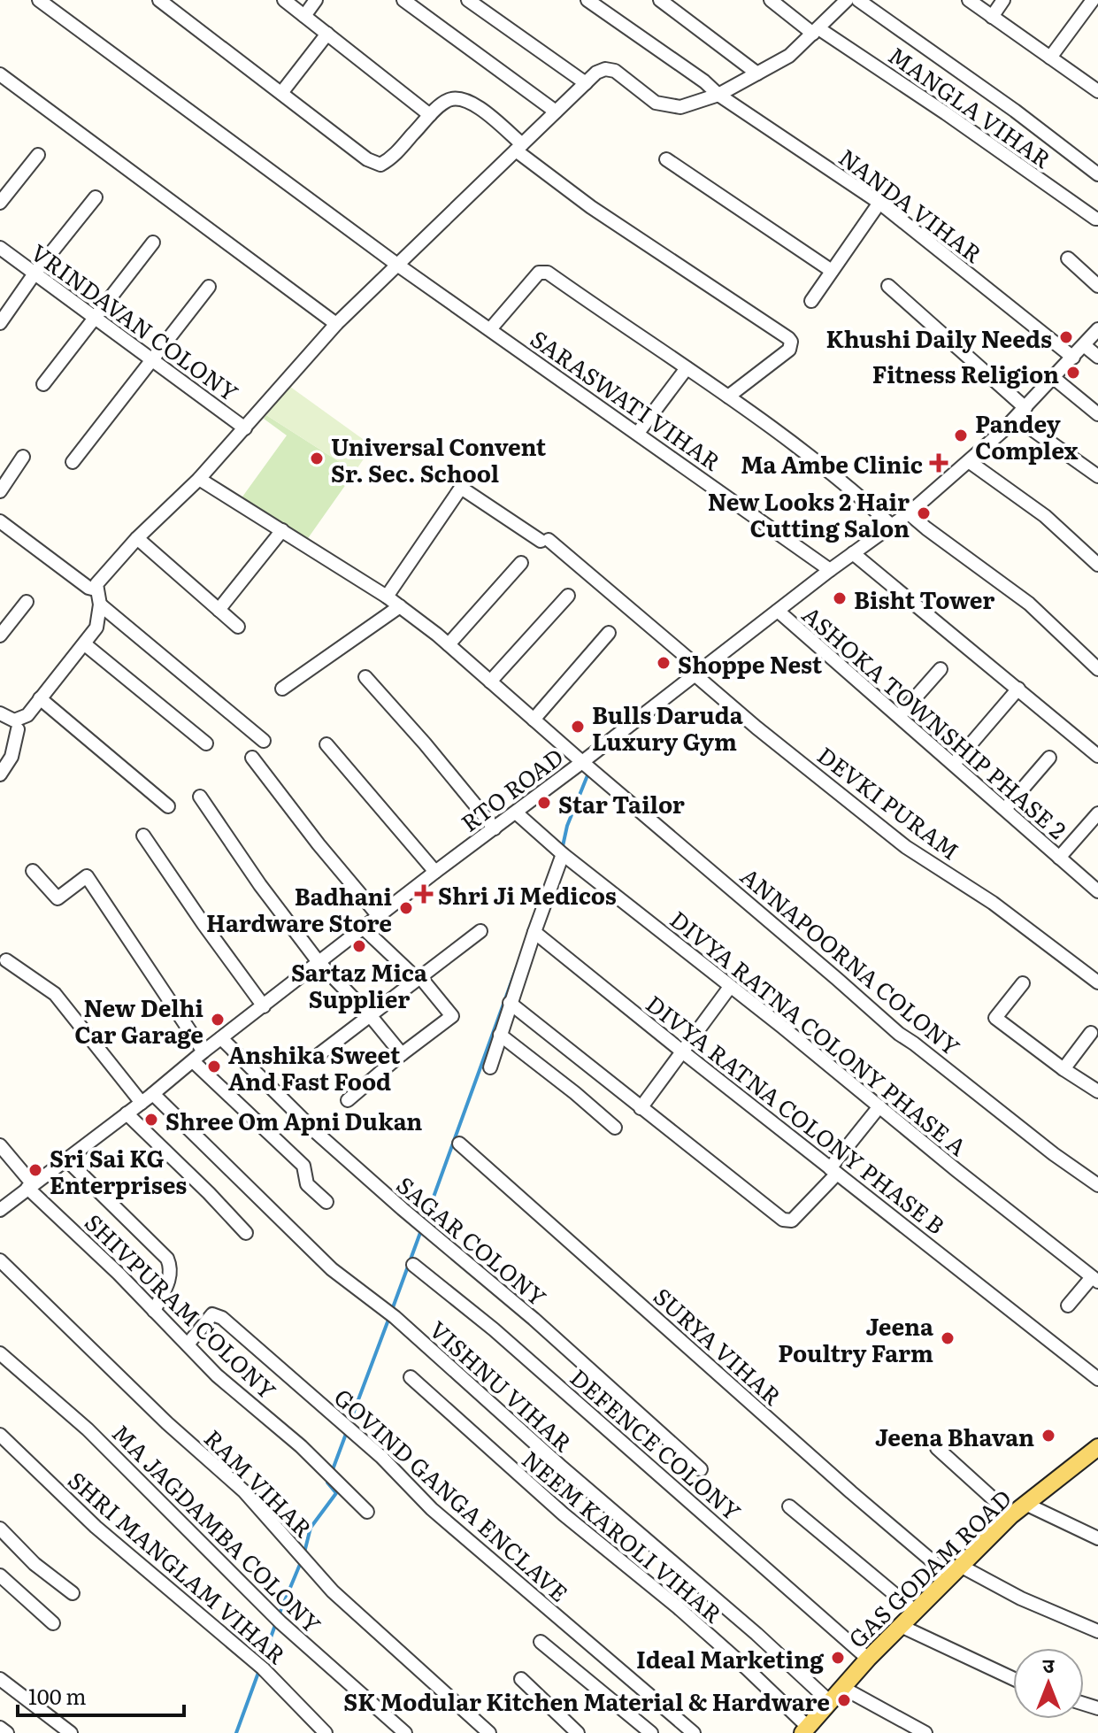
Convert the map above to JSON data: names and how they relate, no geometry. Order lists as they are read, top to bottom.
{
  "streets": {
    "main road": ["GAS GODAM ROAD"],
    "street": [
      "MANGLA VIHAR",
      "NANDA VIHAR",
      "VRINDAVAN COLONY",
      "SARASWATI VIHAR",
      "ASHOKA TOWNSHIP PHASE 2",
      "RTO ROAD",
      "DEVKI PURAM",
      "ANNAPOORNA COLONY",
      "DIVYA RATNA COLONY PHASE A",
      "DIVYA RATNA COLONY PHASE B",
      "SAGAR COLONY",
      "SHIVPURAM COLONY",
      "SURYA VIHAR",
      "VISHNU VIHAR",
      "DEFENCE COLONY",
      "RAM VIHAR",
      "GOVIND GANGA ENCLAVE",
      "MA JAGDAMBA COLONY",
      "NEEM KAROLI VIHAR",
      "SHRI MANGLAM VIHAR"
    ]
  },
  "crossings": [
    ["NANDA VIHAR", "RTO ROAD"],
    ["SARASWATI VIHAR", "RTO ROAD"],
    ["ASHOKA TOWNSHIP PHASE 2", "RTO ROAD"],
    ["RTO ROAD", "DEVKI PURAM"],
    ["RTO ROAD", "ANNAPOORNA COLONY"],
    ["RTO ROAD", "DIVYA RATNA COLONY PHASE A"],
    ["RTO ROAD", "SAGAR COLONY"],
    ["RTO ROAD", "SHIVPURAM COLONY"],
    ["RTO ROAD", "VISHNU VIHAR"],
    ["DEVKI PURAM", "ANNAPOORNA COLONY"],
    ["SHIVPURAM COLONY", "GOVIND GANGA ENCLAVE"],
    ["SURYA VIHAR", "GAS GODAM ROAD"],
    ["VISHNU VIHAR", "GAS GODAM ROAD"],
    ["DEFENCE COLONY", "GAS GODAM ROAD"],
    ["NEEM KAROLI VIHAR", "GAS GODAM ROAD"]
  ],
  "places": {
    "other": [
      "Khushi Daily Needs",
      "Fitness Religion",
      "Pandey Complex",
      "Universal Convent Sr. Sec. School",
      "New Looks 2 Hair Cutting Salon",
      "Bisht Tower",
      "Shoppe Nest",
      "Bulls Daruda Luxury Gym",
      "Star Tailor",
      "Badhani Hardware Store",
      "Sartaz Mica Supplier",
      "New Delhi Car Garage",
      "Anshika Sweet And Fast Food",
      "Shree Om Apni Dukan",
      "Sri Sai KG Enterprises",
      "Jeena Poultry Farm",
      "Jeena Bhavan",
      "Ideal Marketing",
      "SK Modular Kitchen Material & Hardware"
    ],
    "health": ["Ma Ambe Clinic", "Shri Ji Medicos"]
  },
  "scale_bar": "100 m",
  "north": "top"
}
